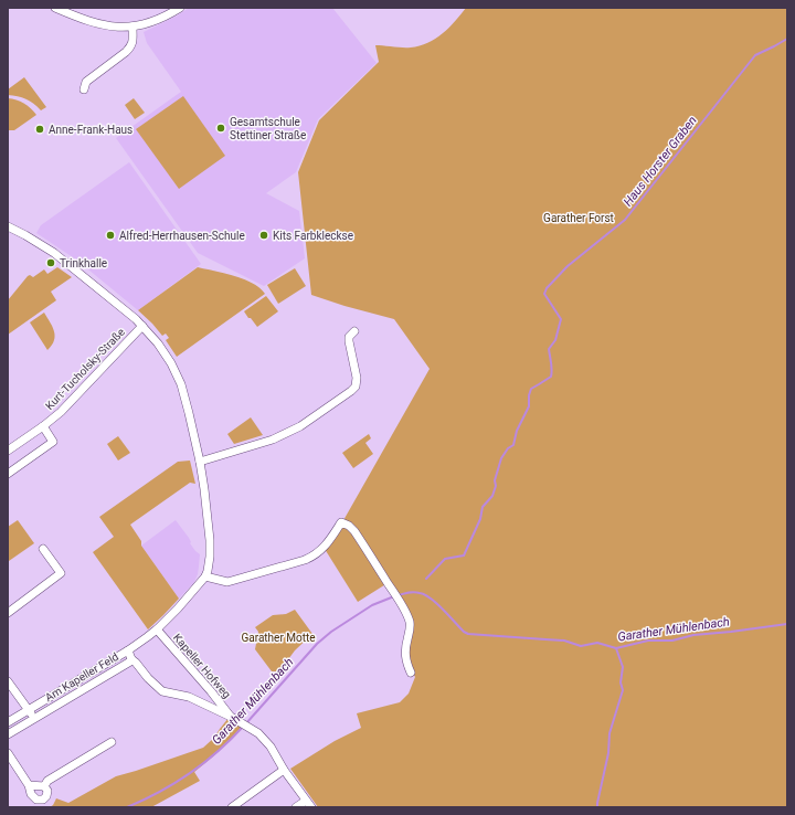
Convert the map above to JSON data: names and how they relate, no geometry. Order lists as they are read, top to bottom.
{
  "streets": {
    "street": ["Kurt-Tucholsky-Straße", "Kapeller Hofweg", "Am Kapeller Feld"]
  },
  "crossings": [
    ["Kapeller Hofweg", "Am Kapeller Feld"]
  ],
  "water": ["Haus Horster Graben", "Garather Mühlenbach"],
  "parks": ["Garather Forst", "Garather Motte"],
  "places": [
    "Gesamtschule Stettiner Straße",
    "Anne-Frank-Haus",
    "Alfred-Herrhausen-Schule",
    "Kits Farbkleckse",
    "Trinkhalle"
  ]
}
